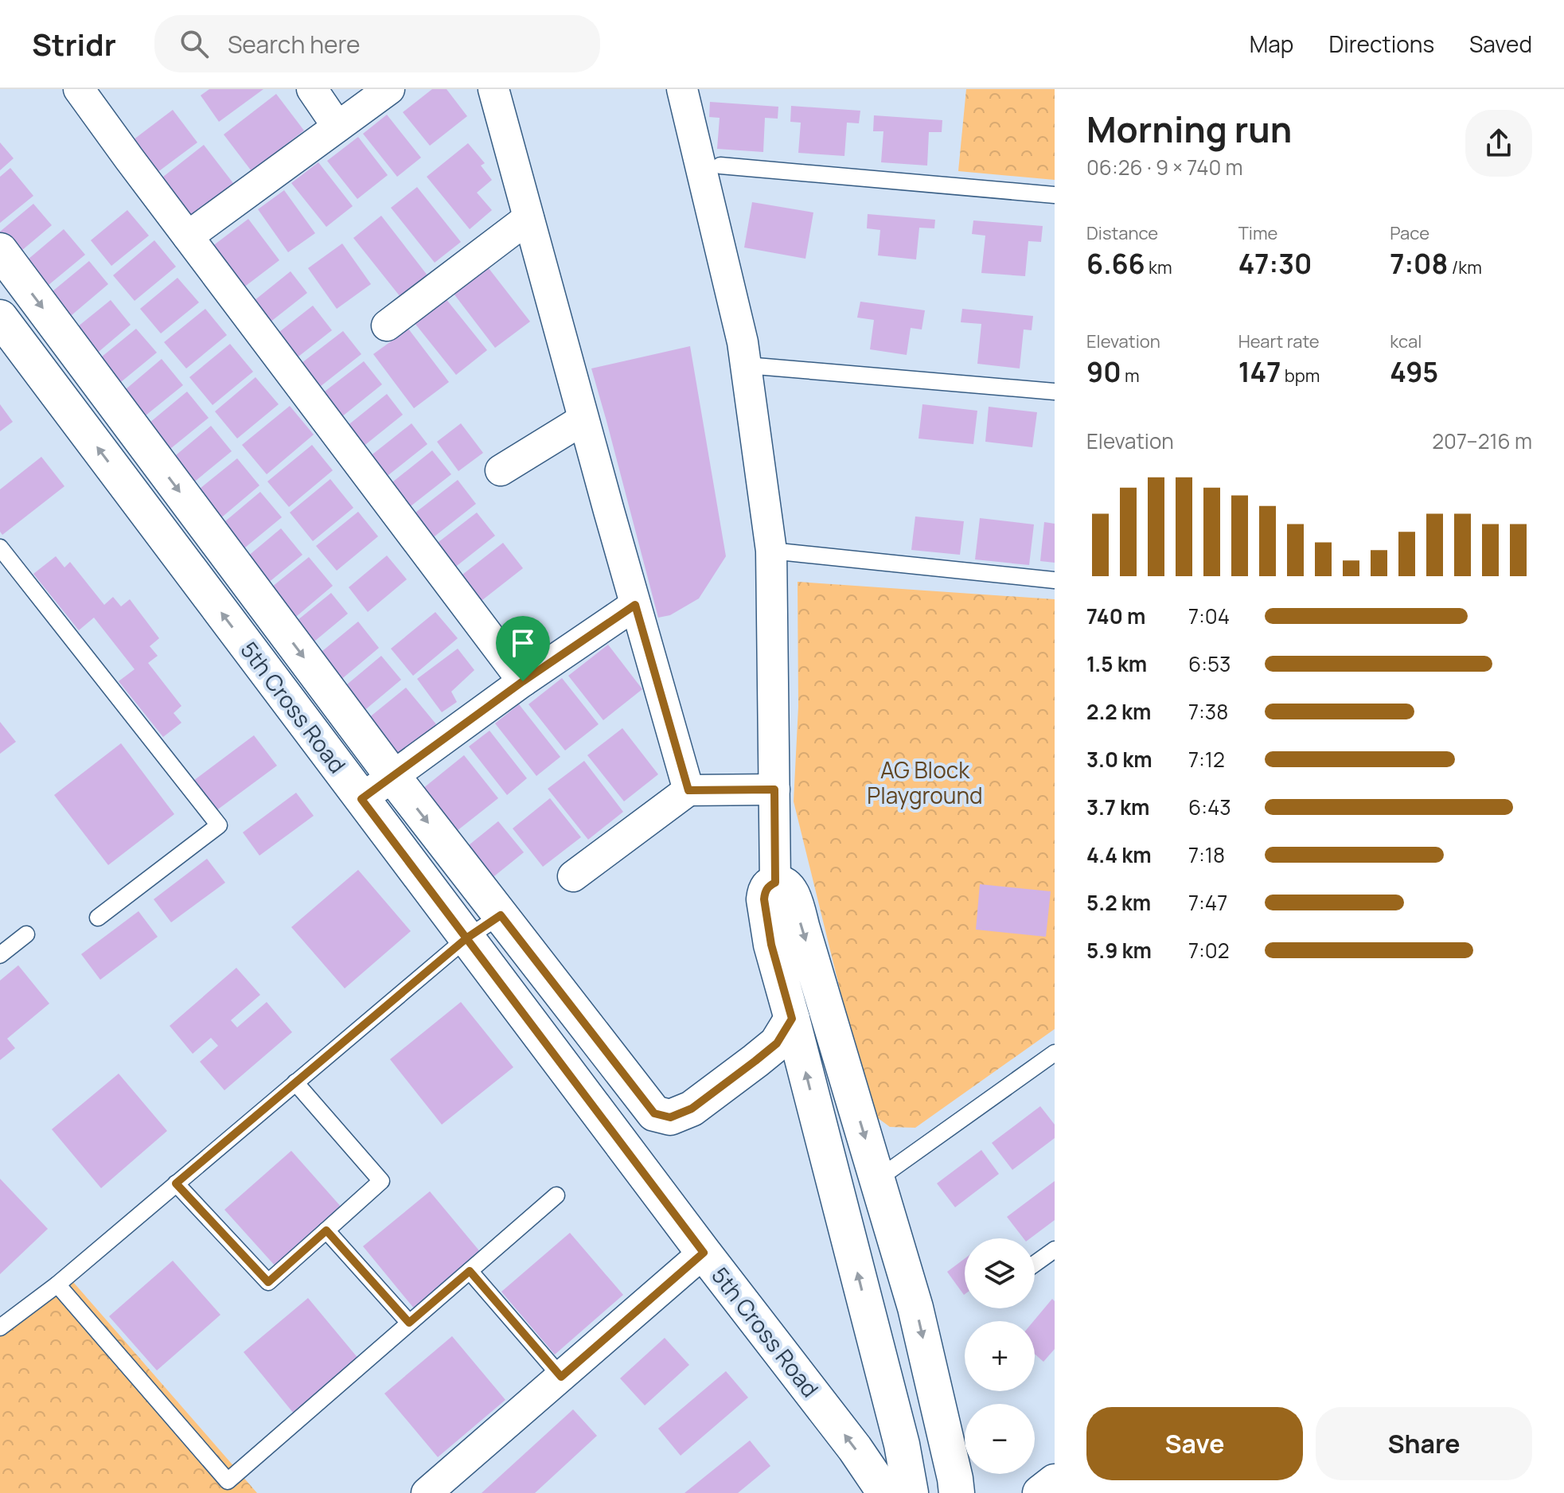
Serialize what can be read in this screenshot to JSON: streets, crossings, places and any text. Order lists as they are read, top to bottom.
{
  "streets": {
    "street": ["5th Cross Road"]
  },
  "parks": ["AG Block Playground"],
  "page": {
    "header": "Stridr",
    "search": "Search here",
    "nav": ["Map", "Directions", "Saved"],
    "heading": ["Morning run", "06:26 · 9 × 740 m"],
    "stats": [
      ["Distance", "6.66 km"],
      ["Time", "47:30"],
      ["Pace", "7:08 /km"],
      ["Elevation", "90 m"],
      ["Heart rate", "147 bpm"],
      ["kcal", "495"]
    ],
    "chart": ["Elevation", "207–216 m"],
    "list": [
      {
        "name": "740 m",
        "note": "7:04"
      },
      {
        "name": "1.5 km",
        "note": "6:53"
      },
      {
        "name": "2.2 km",
        "note": "7:38"
      },
      {
        "name": "3.0 km",
        "note": "7:12"
      },
      {
        "name": "3.7 km",
        "note": "6:43"
      },
      {
        "name": "4.4 km",
        "note": "7:18"
      },
      {
        "name": "5.2 km",
        "note": "7:47"
      },
      {
        "name": "5.9 km",
        "note": "7:02"
      }
    ],
    "map_buttons": ["+", "−"],
    "buttons": ["Save", "Share"]
  }
}
